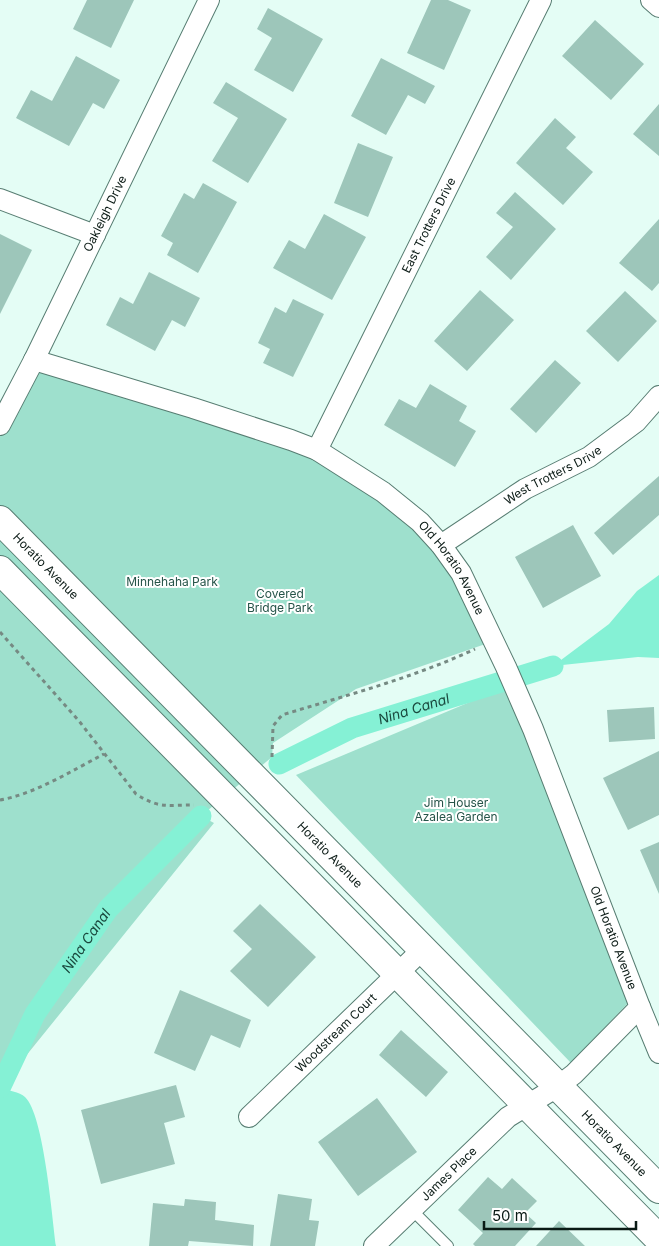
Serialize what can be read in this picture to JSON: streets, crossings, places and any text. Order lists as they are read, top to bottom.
{
  "streets": {
    "main road": ["Horatio Avenue"],
    "street": [
      "Oakleigh Drive",
      "East Trotters Drive",
      "West Trotters Drive",
      "Old Horatio Avenue",
      "Woodstream Court",
      "James Place"
    ]
  },
  "crossings": [
    ["Oakleigh Drive", "Old Horatio Avenue"],
    ["East Trotters Drive", "Old Horatio Avenue"],
    ["West Trotters Drive", "Old Horatio Avenue"],
    ["Horatio Avenue", "Woodstream Court"]
  ],
  "water": ["Nina Canal"],
  "parks": ["Minnehaha Park", "Covered Bridge Park", "Jim Houser Azalea Garden"],
  "scale_bar": "50 m"
}
